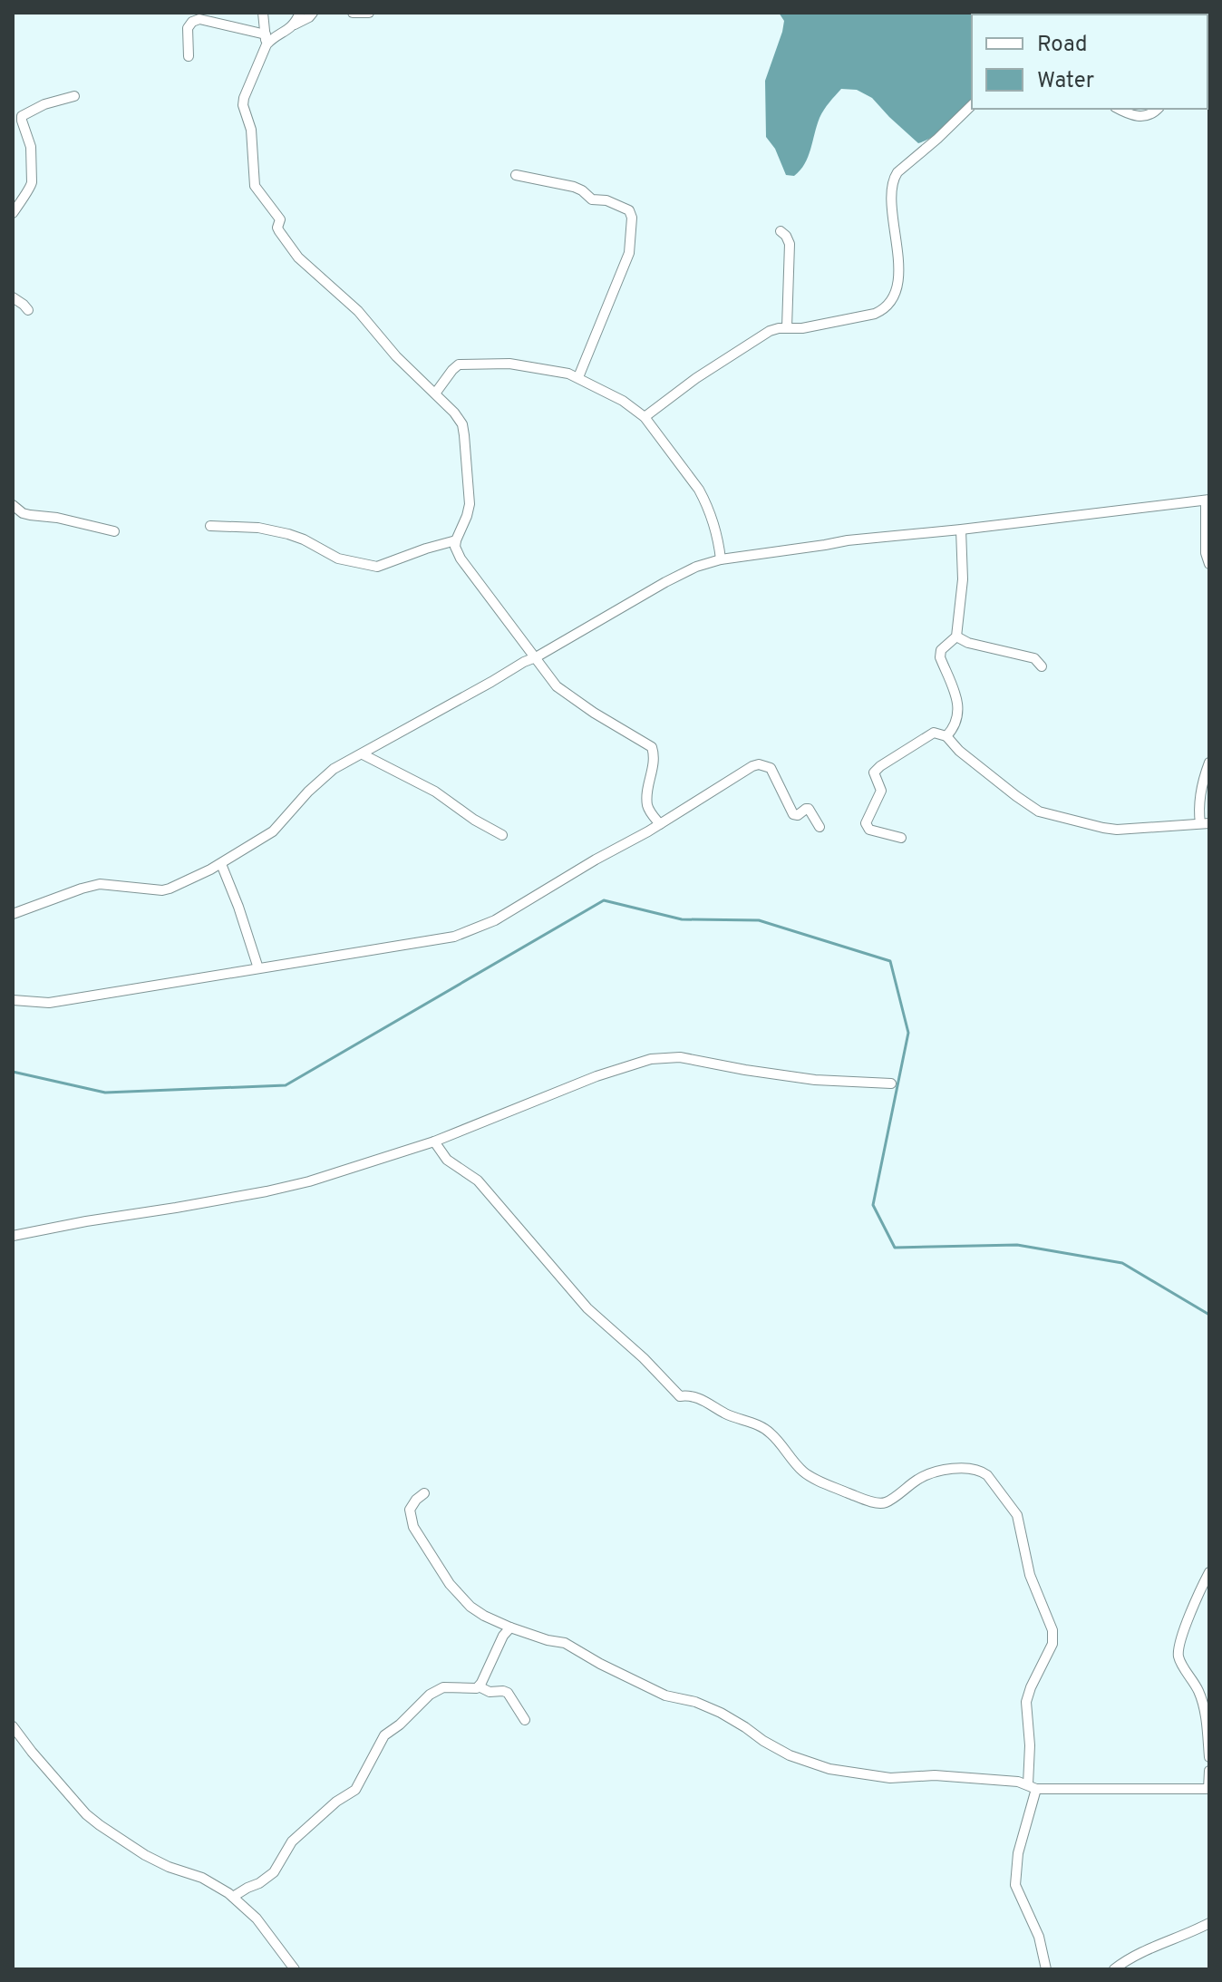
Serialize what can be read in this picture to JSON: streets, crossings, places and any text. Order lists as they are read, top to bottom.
{
  "legend": ["Road", "Water"]
}
